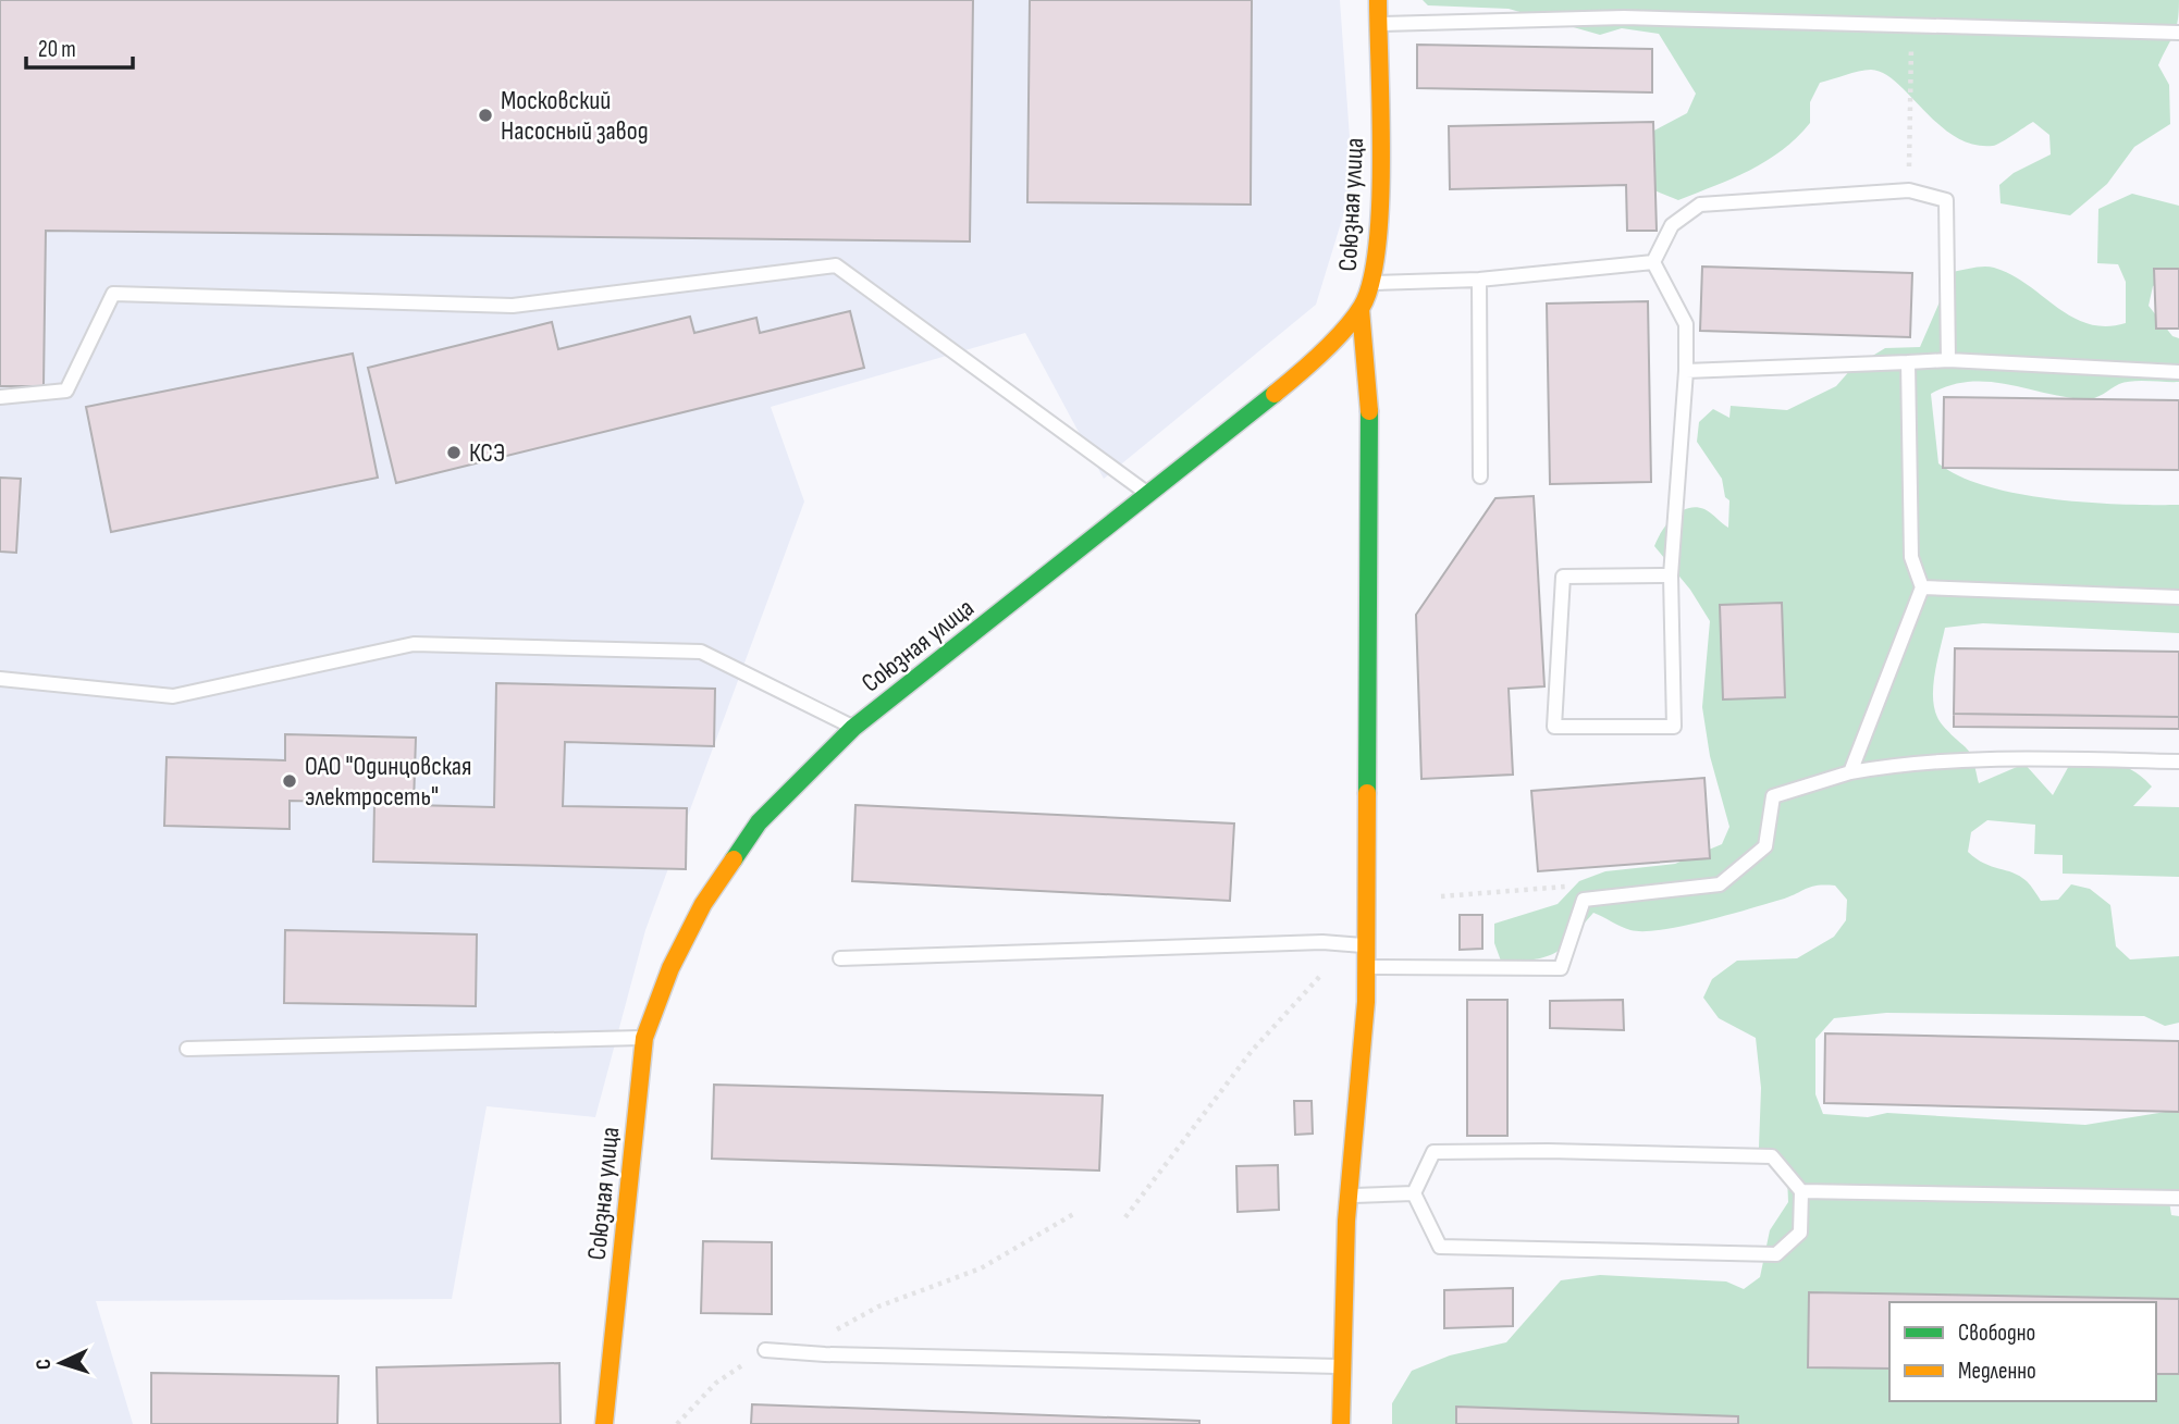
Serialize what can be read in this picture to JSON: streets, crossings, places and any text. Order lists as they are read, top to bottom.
{
  "streets": {
    "street": ["Союзная улица"]
  },
  "places": ["Московский Насосный завод", "КСЭ", "ОАО \"Одинцовская электросеть\""],
  "legend": ["Свободно", "Медленно"],
  "scale_bar": "20 m",
  "north": "left"
}
